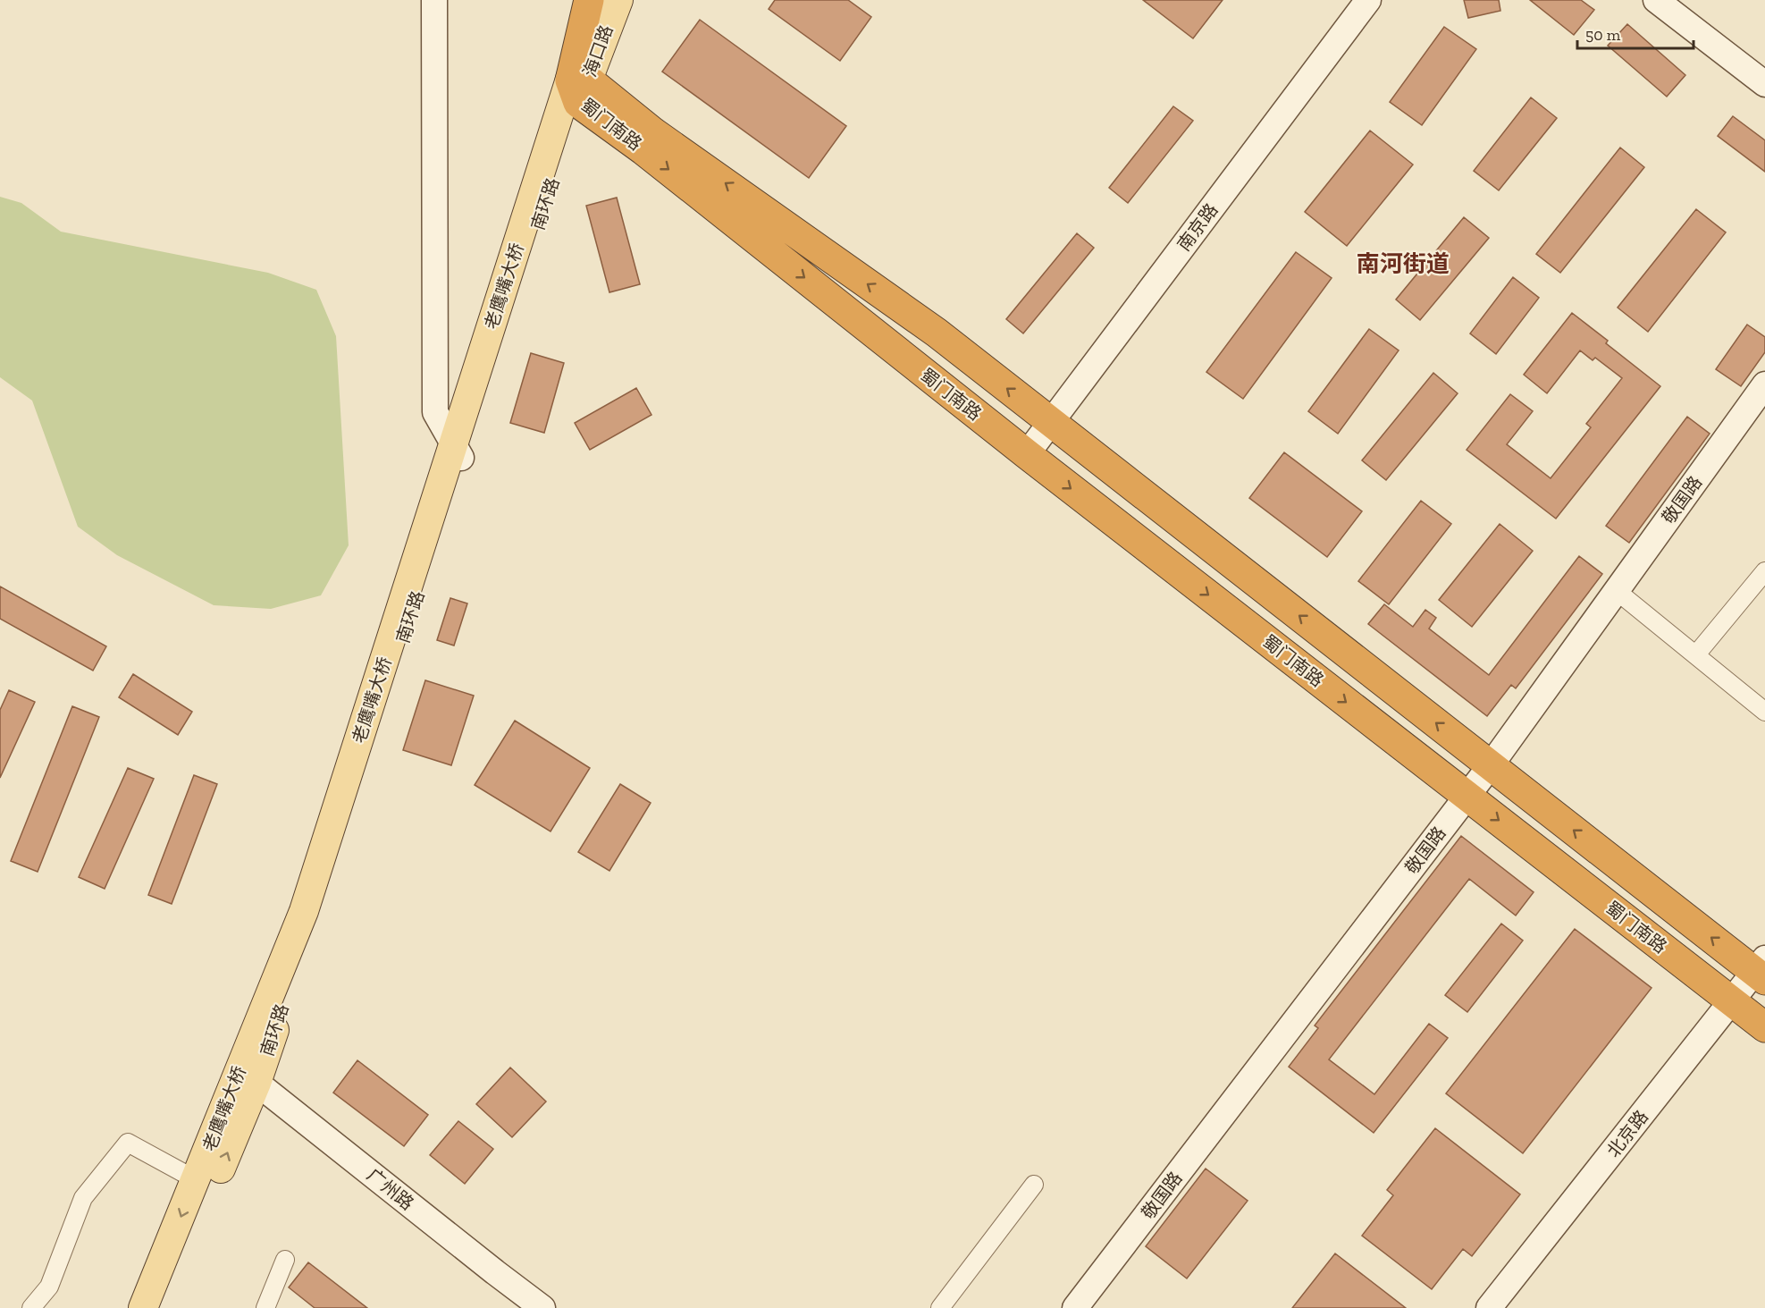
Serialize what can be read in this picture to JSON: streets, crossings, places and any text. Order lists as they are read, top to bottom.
{
  "streets": {
    "highway": ["蜀门南路"],
    "main road": ["海口路", "南环路", "老鹰嘴大桥"],
    "street": [
      "南京路",
      "敬国路",
      "北京路",
      "广州路"
    ]
  },
  "crossings": [
    ["海口路", "蜀门南路"],
    ["海口路", "南环路"],
    ["蜀门南路", "南环路"],
    ["蜀门南路", "南京路"],
    ["蜀门南路", "敬国路"],
    ["蜀门南路", "北京路"],
    ["南环路", "老鹰嘴大桥"],
    ["南环路", "广州路"],
    ["老鹰嘴大桥", "广州路"]
  ],
  "one_way": ["老鹰嘴大桥"],
  "districts": ["南河街道"],
  "scale_bar": "50 m"
}
